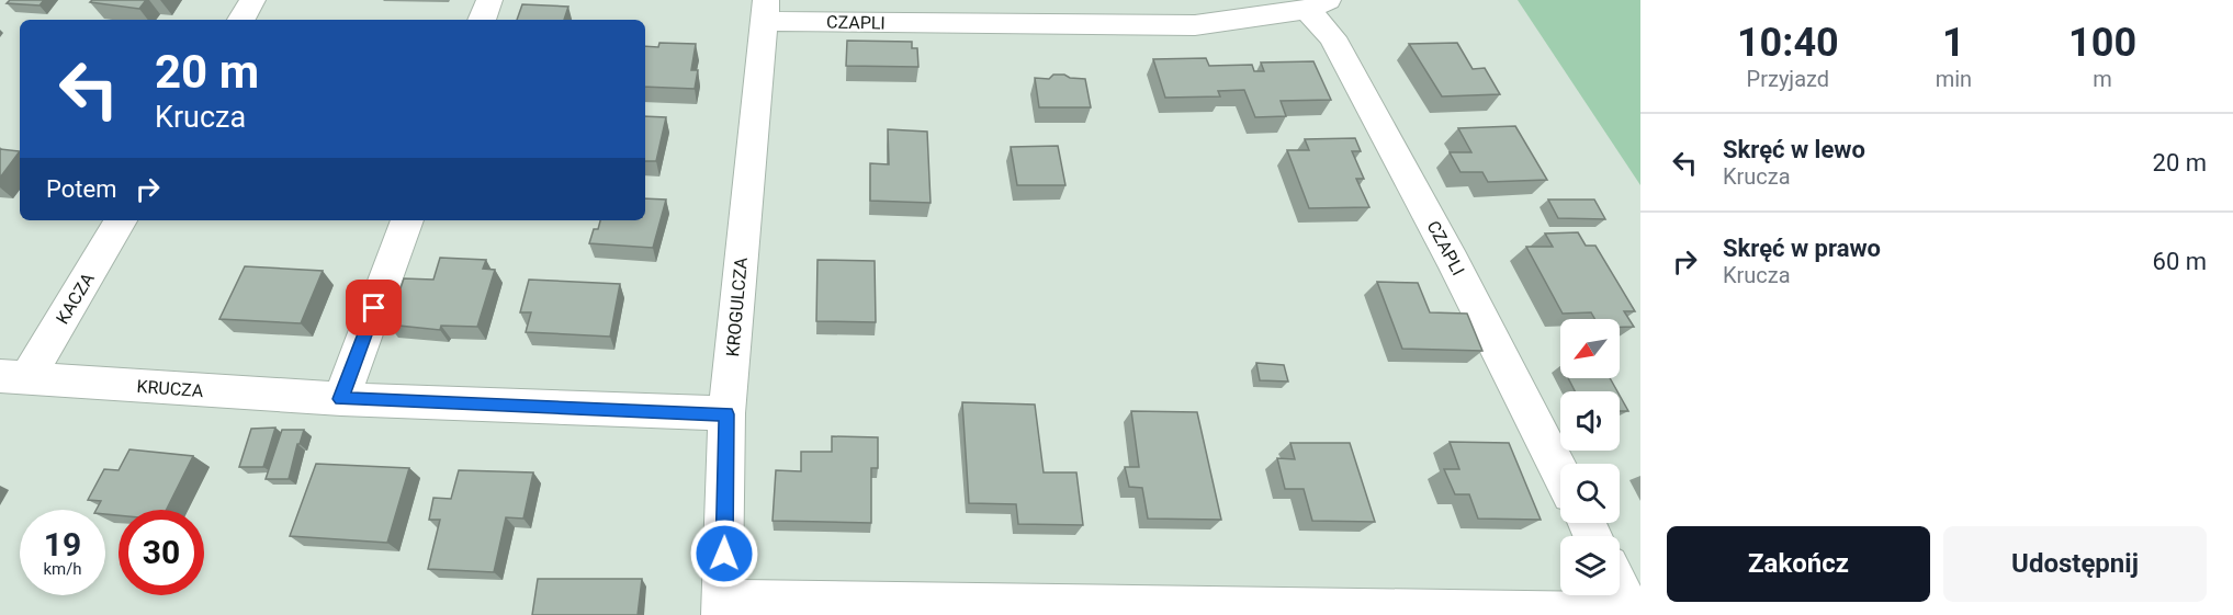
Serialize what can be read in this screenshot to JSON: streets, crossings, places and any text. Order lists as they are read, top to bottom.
{
  "streets": {
    "street": [
      "CZAPLI",
      "KACZA",
      "KROGULCZA",
      "KRUCZA"
    ]
  },
  "crossings": [
    ["CZAPLI", "KROGULCZA"],
    ["KACZA", "KRUCZA"],
    ["KROGULCZA", "KRUCZA"]
  ],
  "north": "bottom left",
  "page": {
    "eta": [
      "10:40",
      "Przyjazd",
      "1",
      "min",
      "100",
      "m"
    ],
    "turn": ["20 m", "Krucza"],
    "list": [
      {
        "name": "Skręć w lewo",
        "note": "Krucza",
        "value": "20 m"
      },
      {
        "name": "Skręć w prawo",
        "note": "Krucza",
        "value": "60 m"
      }
    ],
    "then": "Potem",
    "speed": "19 km/h",
    "limit": "30",
    "buttons": ["Zakończ", "Udostępnij"]
  }
}
